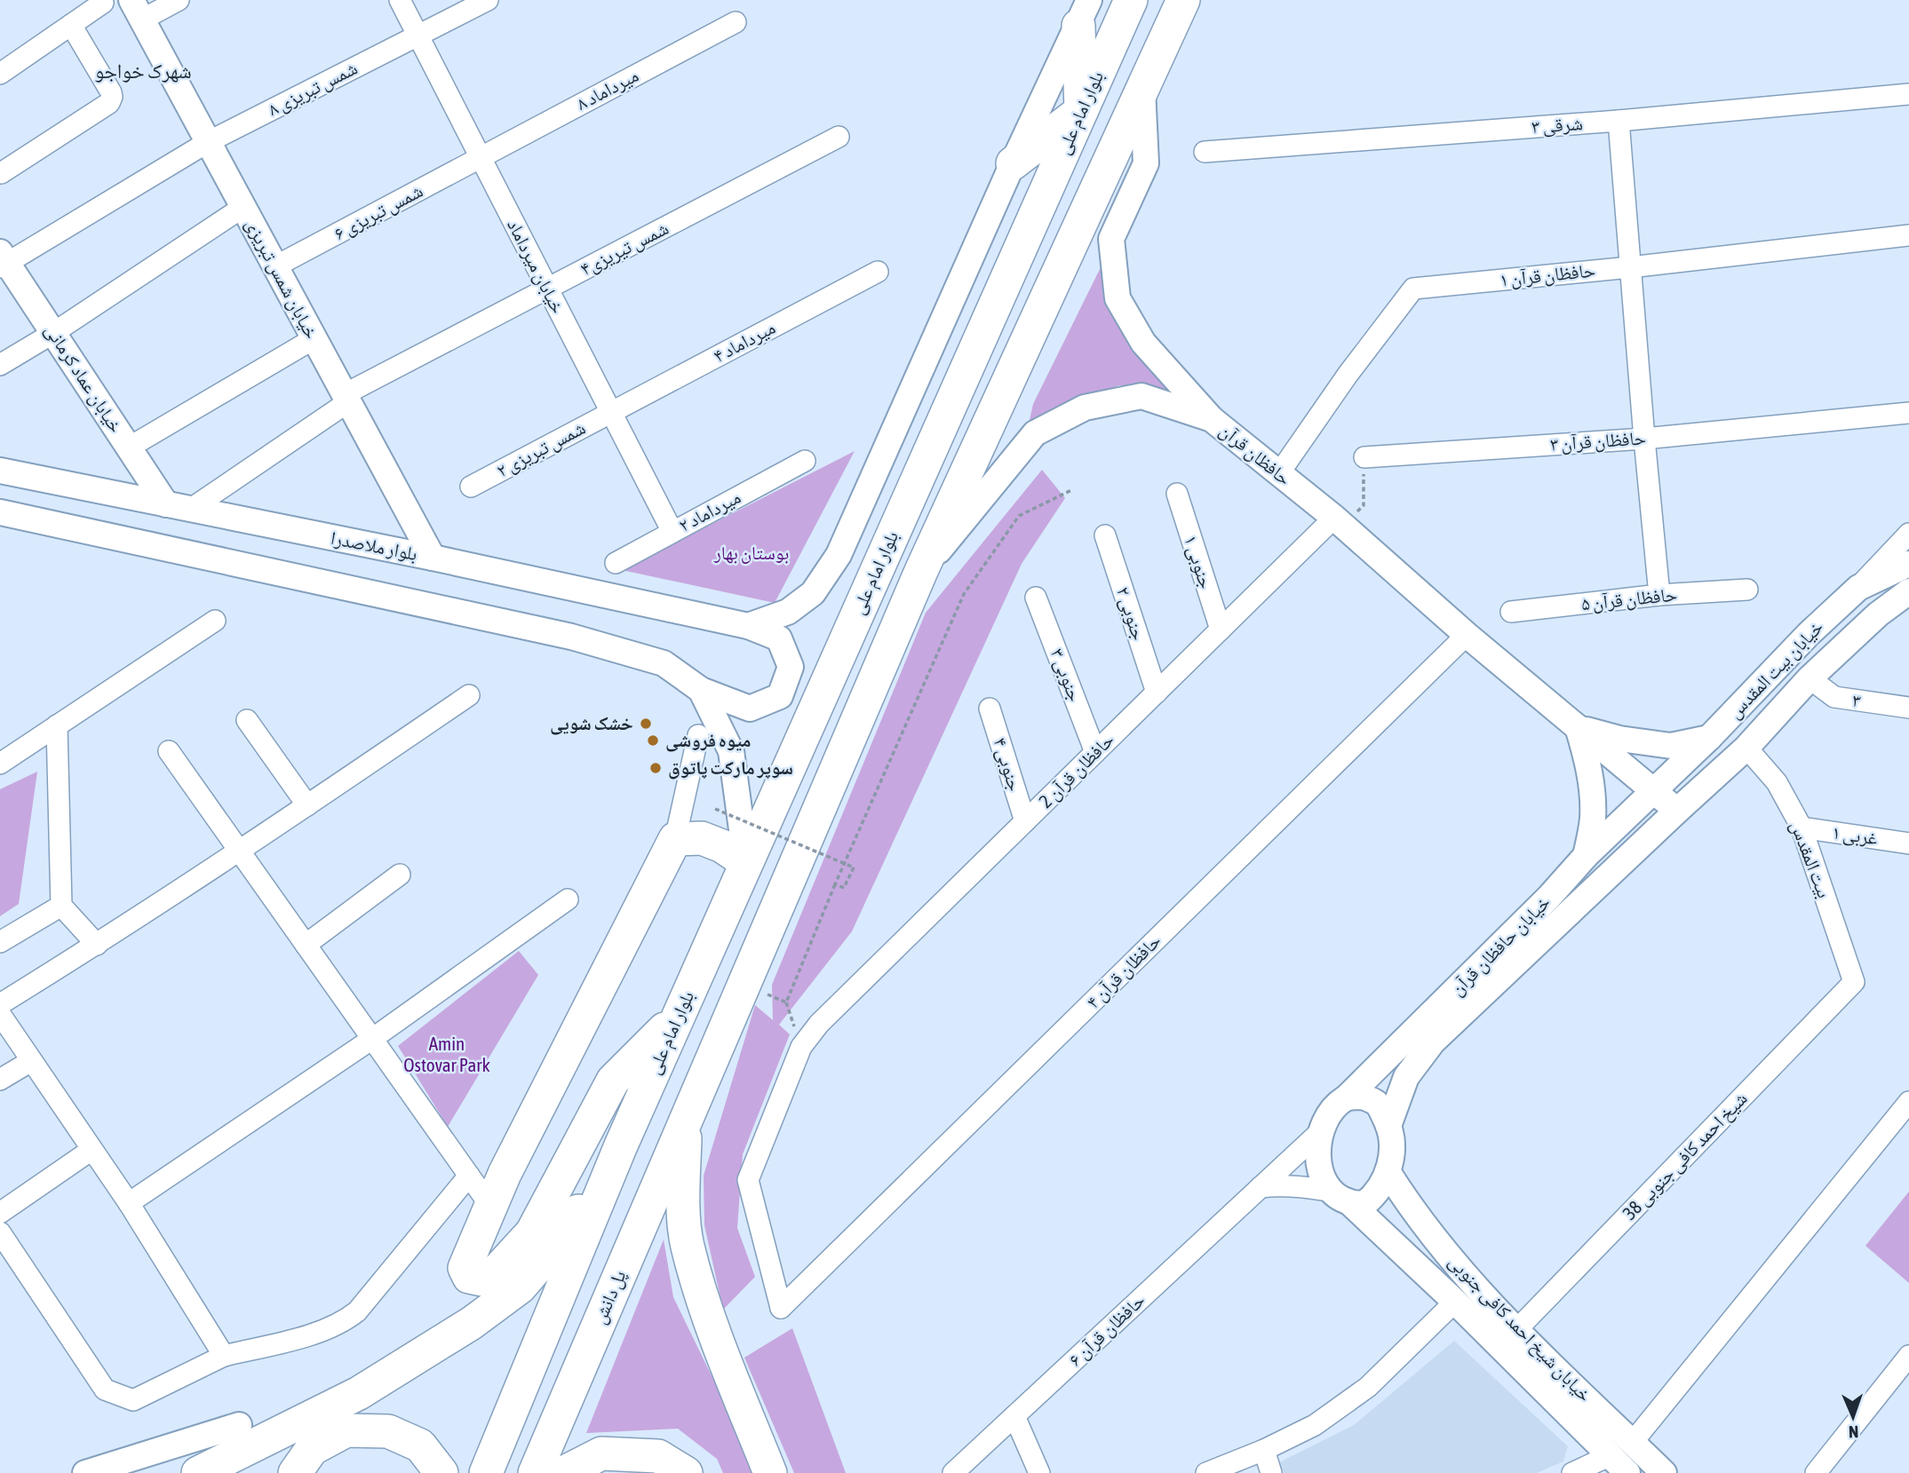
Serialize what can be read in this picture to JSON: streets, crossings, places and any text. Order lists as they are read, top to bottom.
{
  "streets": {
    "highway": ["بلوار امام علی", "پل دانش"],
    "street": [
      "شمس تبریزی ۸",
      "میرداماد ۸",
      "۳ شرقی",
      "شمس تبریزی ۶",
      "شمس تیریزی۴",
      "خیابان میرداماد",
      "حافظان قرآن ۱",
      "خیابان شمس تبریزی",
      "میرداماد ۴",
      "خیابان عماد کرمانی",
      "حافظان قرآن ۳",
      "شمس تبریزی ۲",
      "حافظان قرآن",
      "میرداماد ۲",
      "بلوار ملاصدرا",
      "جنوبی ۱",
      "حافظان قرآن ۵",
      "جنوبی ۲",
      "خیابان بیت المقدس",
      "جنوبی ۳",
      "۳",
      "جنوبی ۴",
      "حافظان قرآن 2",
      "۱ غربی",
      "بیت المقدس",
      "خیابان حافظان قرآن",
      "حافظان قرآن ۴",
      "شیخ احمد کافی جنوبی 38",
      "خیابان شیخ احمد کافی جنوبی",
      "حافظان قرآن ۶"
    ]
  },
  "crossings": [
    ["شمس تبریزی ۸", "خیابان میرداماد"],
    ["شمس تبریزی ۸", "خیابان شمس تبریزی"],
    ["شمس تبریزی ۸", "خیابان عماد کرمانی"],
    ["میرداماد ۸", "شمس تبریزی ۶"],
    ["میرداماد ۸", "خیابان میرداماد"],
    ["شمس تبریزی ۶", "خیابان میرداماد"],
    ["شمس تبریزی ۶", "خیابان شمس تبریزی"],
    ["شمس تیریزی۴", "خیابان میرداماد"],
    ["شمس تیریزی۴", "خیابان شمس تبریزی"],
    ["شمس تیریزی۴", "بلوار ملاصدرا"],
    ["خیابان میرداماد", "میرداماد ۴"],
    ["خیابان میرداماد", "شمس تبریزی ۲"],
    ["خیابان میرداماد", "میرداماد ۲"],
    ["حافظان قرآن ۱", "حافظان قرآن"],
    ["خیابان شمس تبریزی", "بلوار ملاصدرا"],
    ["میرداماد ۴", "شمس تبریزی ۲"],
    ["خیابان عماد کرمانی", "بلوار ملاصدرا"],
    ["حافظان قرآن", "خیابان بیت المقدس"],
    ["حافظان قرآن", "حافظان قرآن 2"],
    ["حافظان قرآن", "خیابان حافظان قرآن"],
    ["حافظان قرآن", "حافظان قرآن ۴"],
    ["جنوبی ۱", "حافظان قرآن 2"],
    ["جنوبی ۲", "حافظان قرآن 2"],
    ["خیابان بیت المقدس", "۳"],
    ["خیابان بیت المقدس", "بیت المقدس"],
    ["خیابان بیت المقدس", "خیابان حافظان قرآن"],
    ["جنوبی ۳", "حافظان قرآن 2"],
    ["جنوبی ۴", "حافظان قرآن 2"],
    ["حافظان قرآن 2", "حافظان قرآن ۴"],
    ["۱ غربی", "بیت المقدس"],
    ["بیت المقدس", "شیخ احمد کافی جنوبی 38"],
    ["خیابان حافظان قرآن", "خیابان شیخ احمد کافی جنوبی"],
    ["خیابان حافظان قرآن", "حافظان قرآن ۶"],
    ["شیخ احمد کافی جنوبی 38", "خیابان شیخ احمد کافی جنوبی"],
    ["خیابان شیخ احمد کافی جنوبی", "حافظان قرآن ۶"]
  ],
  "districts": ["شهرک خواجو"],
  "parks": ["بوستان بهار", "Amin Ostovar Park"],
  "places": ["خشک شویی", "میوه فروشی", "سوپر مارکت پاتوق"],
  "north": "bottom"
}
